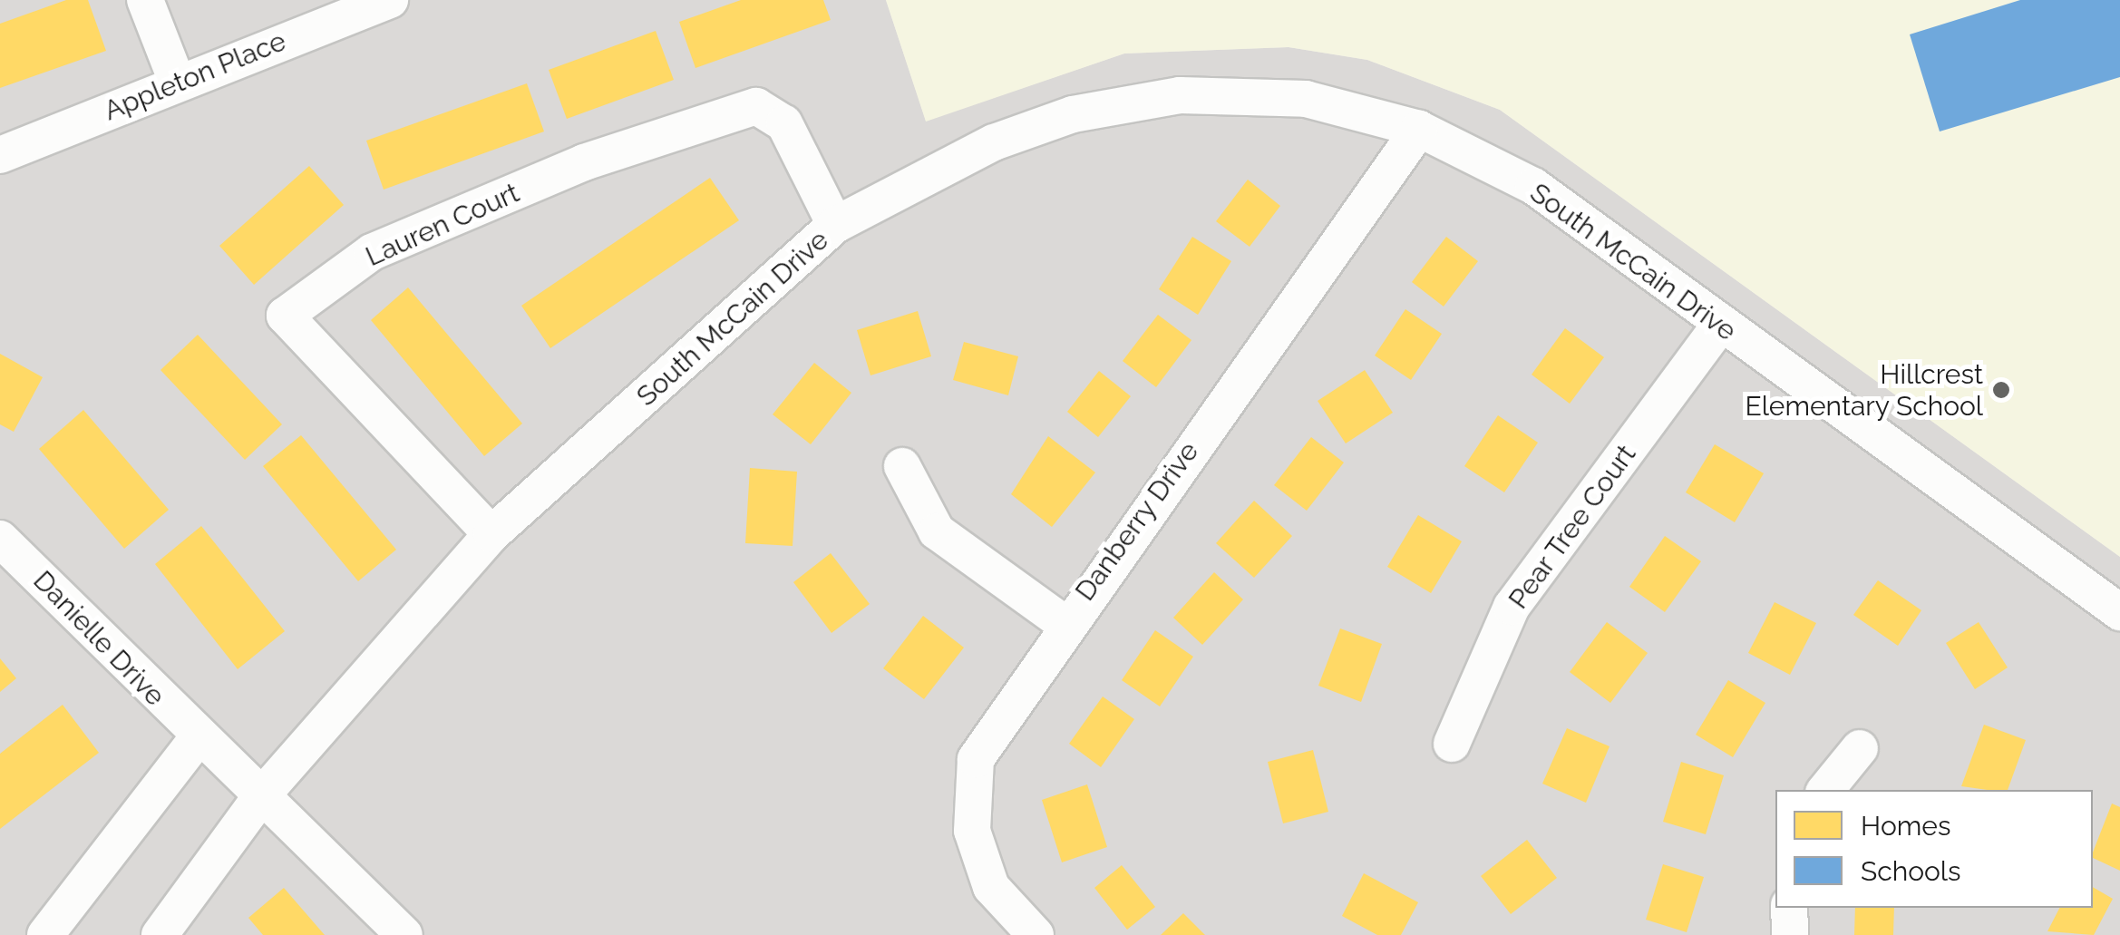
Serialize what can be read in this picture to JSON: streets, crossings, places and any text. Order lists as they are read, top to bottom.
{
  "streets": {
    "street": [
      "Appleton Place",
      "Lauren Court",
      "South McCain Drive",
      "Danberry Drive",
      "Pear Tree Court",
      "Danielle Drive"
    ]
  },
  "crossings": [
    ["Lauren Court", "South McCain Drive"],
    ["South McCain Drive", "Danberry Drive"],
    ["South McCain Drive", "Pear Tree Court"],
    ["South McCain Drive", "Danielle Drive"]
  ],
  "places": ["Hillcrest Elementary School"],
  "legend": ["Homes", "Schools"]
}
